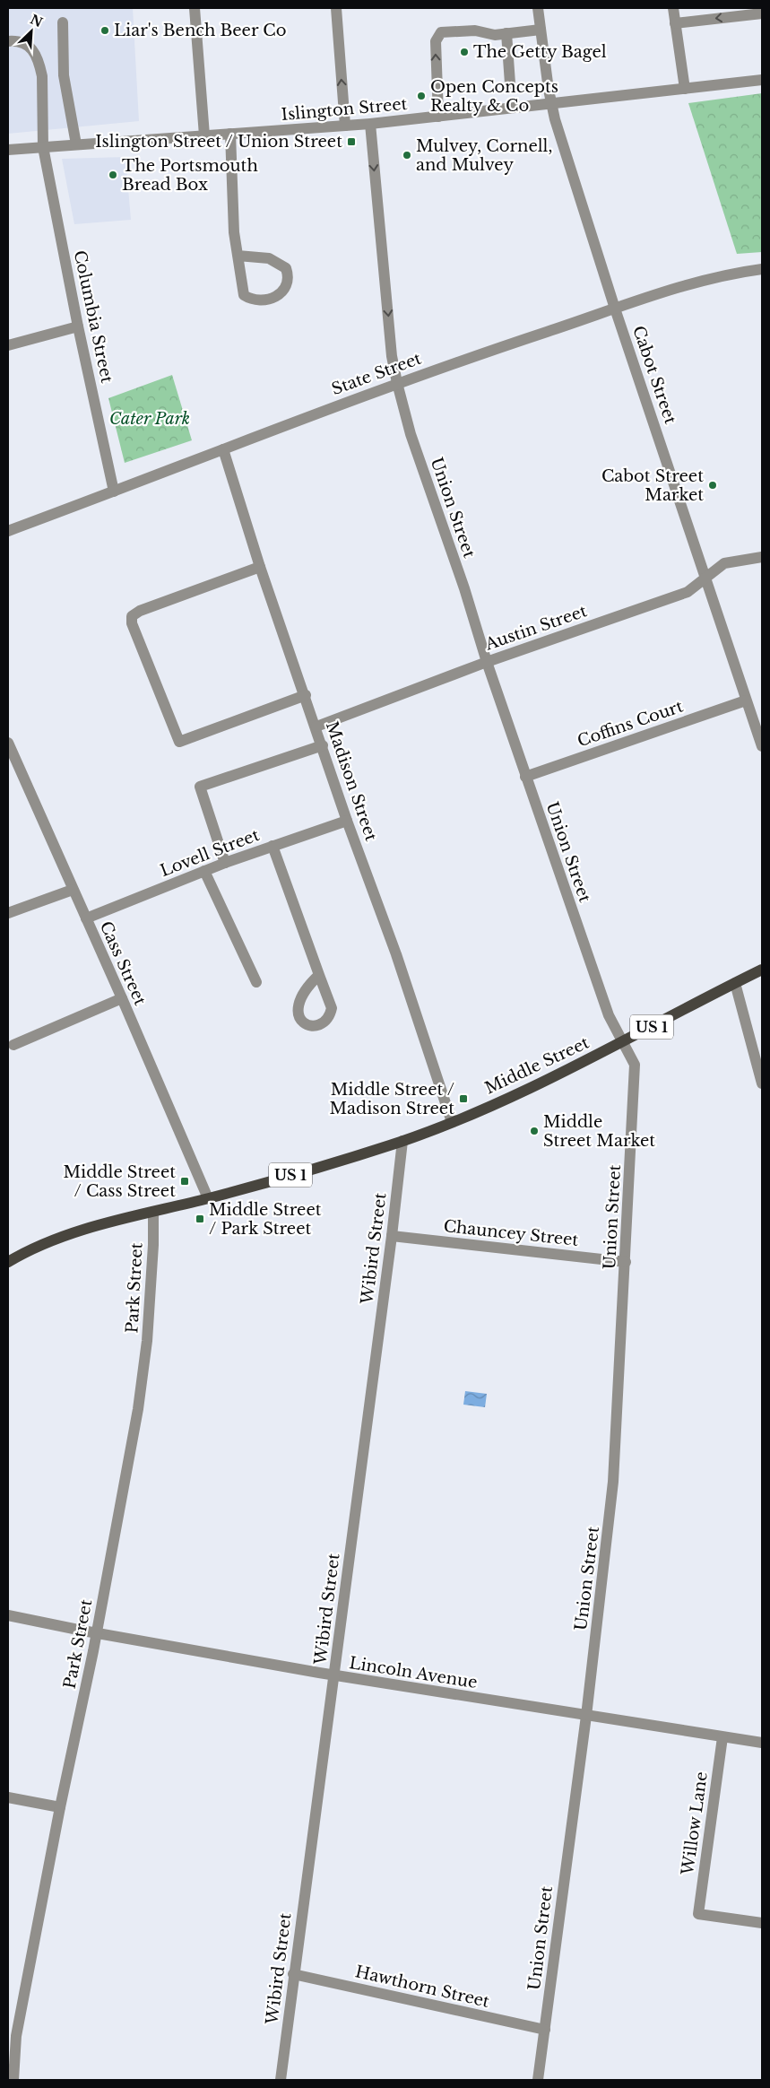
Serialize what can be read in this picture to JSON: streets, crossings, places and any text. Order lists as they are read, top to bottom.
{
  "streets": {
    "main road": ["US 1", "Middle Street"],
    "street": [
      "Islington Street",
      "Columbia Street",
      "State Street",
      "Cabot Street",
      "Union Street",
      "Austin Street",
      "Coffins Court",
      "Madison Street",
      "Lovell Street",
      "Cass Street",
      "Chauncey Street",
      "Wibird Street",
      "Park Street",
      "Lincoln Avenue",
      "Willow Lane",
      "Hawthorn Street"
    ]
  },
  "crossings": [
    ["Islington Street", "Columbia Street"],
    ["Islington Street", "Cabot Street"],
    ["Islington Street", "Union Street"],
    ["Columbia Street", "State Street"],
    ["State Street", "Cabot Street"],
    ["State Street", "Union Street"],
    ["State Street", "Madison Street"],
    ["Cabot Street", "Austin Street"],
    ["Cabot Street", "Coffins Court"],
    ["Union Street", "Austin Street"],
    ["Union Street", "Coffins Court"],
    ["Union Street", "Middle Street"],
    ["Union Street", "Chauncey Street"],
    ["Union Street", "Lincoln Avenue"],
    ["Union Street", "Hawthorn Street"],
    ["Austin Street", "Madison Street"],
    ["Madison Street", "Lovell Street"],
    ["Madison Street", "Middle Street"],
    ["Lovell Street", "Cass Street"],
    ["Cass Street", "Middle Street"],
    ["Middle Street", "Wibird Street"],
    ["Middle Street", "Park Street"],
    ["Chauncey Street", "Wibird Street"],
    ["Wibird Street", "Lincoln Avenue"],
    ["Wibird Street", "Hawthorn Street"],
    ["Park Street", "Lincoln Avenue"],
    ["Lincoln Avenue", "Willow Lane"]
  ],
  "parks": ["Cater Park"],
  "places": {
    "other": [
      "Liar's Bench Beer Co",
      "The Getty Bagel",
      "Open Concepts Realty & Co",
      "Mulvey, Cornell, and Mulvey",
      "The Portsmouth Bread Box",
      "Cabot Street Market",
      "Middle Street Market"
    ],
    "transit": [
      "Islington Street / Union Street",
      "Middle Street / Madison Street",
      "Middle Street / Cass Street",
      "Middle Street / Park Street"
    ]
  },
  "north": "top right"
}
